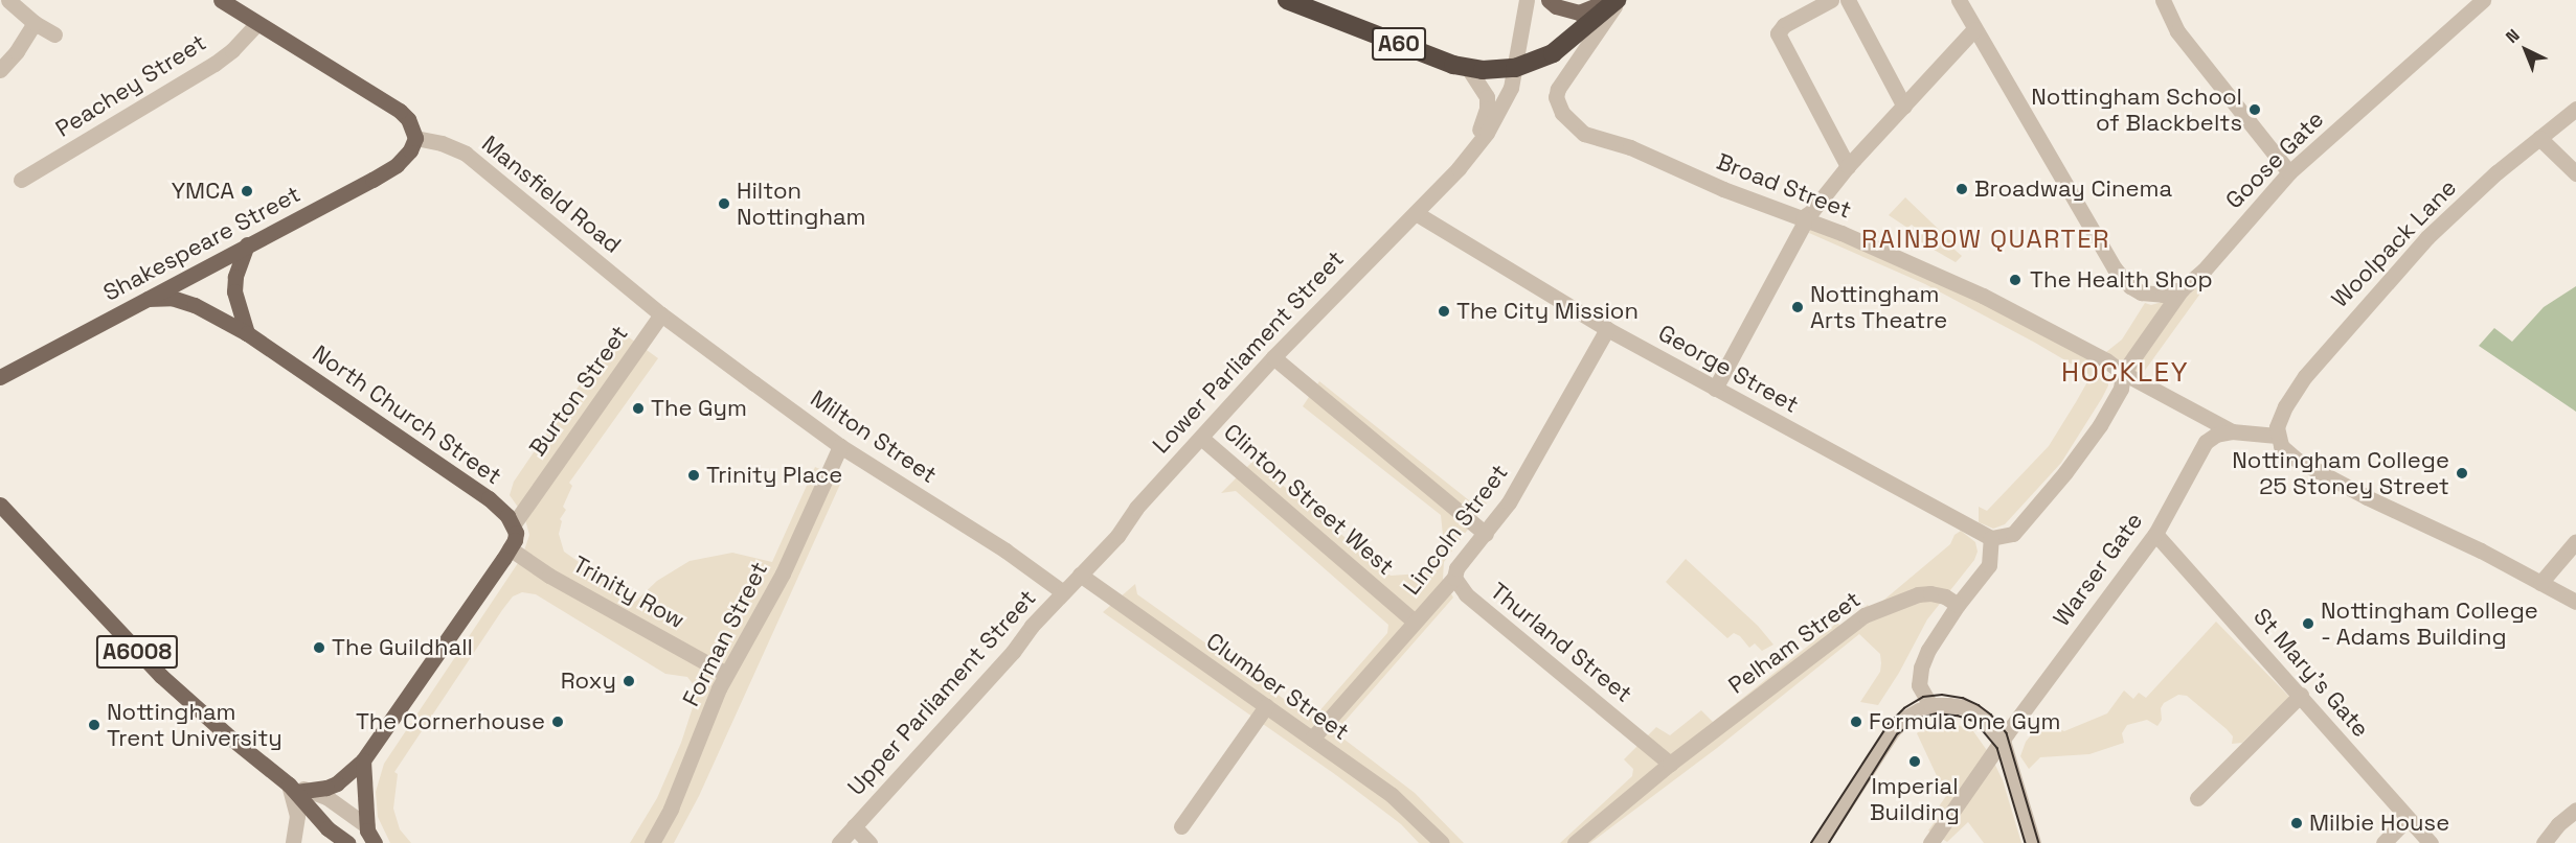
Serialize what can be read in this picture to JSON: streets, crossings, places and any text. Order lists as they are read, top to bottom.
{
  "streets": {
    "highway": ["A60"],
    "main road": ["Shakespeare Street", "North Church Street", "A6008"],
    "street": [
      "Peachey Street",
      "Goose Gate",
      "Broad Street",
      "Mansfield Road",
      "Woolpack Lane",
      "Lower Parliament Street",
      "George Street",
      "Burton Street",
      "Milton Street",
      "Clinton Street West",
      "Lincoln Street",
      "Warser Gate",
      "Trinity Row",
      "Forman Street",
      "Thurland Street",
      "Pelham Street",
      "St Mary's Gate",
      "Clumber Street",
      "Upper Parliament Street"
    ]
  },
  "crossings": [
    ["A60", "Broad Street"],
    ["A60", "Lower Parliament Street"],
    ["Goose Gate", "Broad Street"],
    ["Goose Gate", "George Street"],
    ["Broad Street", "Warser Gate"],
    ["Mansfield Road", "Shakespeare Street"],
    ["Mansfield Road", "Burton Street"],
    ["Mansfield Road", "Milton Street"],
    ["Shakespeare Street", "North Church Street"],
    ["Lower Parliament Street", "George Street"],
    ["Lower Parliament Street", "Clinton Street West"],
    ["Lower Parliament Street", "Clumber Street"],
    ["Lower Parliament Street", "Upper Parliament Street"],
    ["George Street", "Lincoln Street"],
    ["Burton Street", "North Church Street"],
    ["Burton Street", "Milton Street"],
    ["Milton Street", "Forman Street"],
    ["Milton Street", "Upper Parliament Street"],
    ["Clinton Street West", "Lincoln Street"],
    ["Lincoln Street", "Thurland Street"],
    ["Lincoln Street", "Clumber Street"],
    ["Warser Gate", "St Mary's Gate"],
    ["Trinity Row", "Forman Street"],
    ["Thurland Street", "Pelham Street"],
    ["Clumber Street", "Upper Parliament Street"]
  ],
  "districts": ["RAINBOW QUARTER", "HOCKLEY"],
  "places": [
    "Nottingham School of Blackbelts",
    "Broadway Cinema",
    "YMCA",
    "Hilton Nottingham",
    "The Health Shop",
    "Nottingham Arts Theatre",
    "The City Mission",
    "The Gym",
    "Nottingham College 25 Stoney Street",
    "Trinity Place",
    "Nottingham College - Adams Building",
    "The Guildhall",
    "Roxy",
    "The Cornerhouse",
    "Formula One Gym",
    "Nottingham Trent University",
    "Imperial Building",
    "Milbie House"
  ],
  "north": "top left"
}
